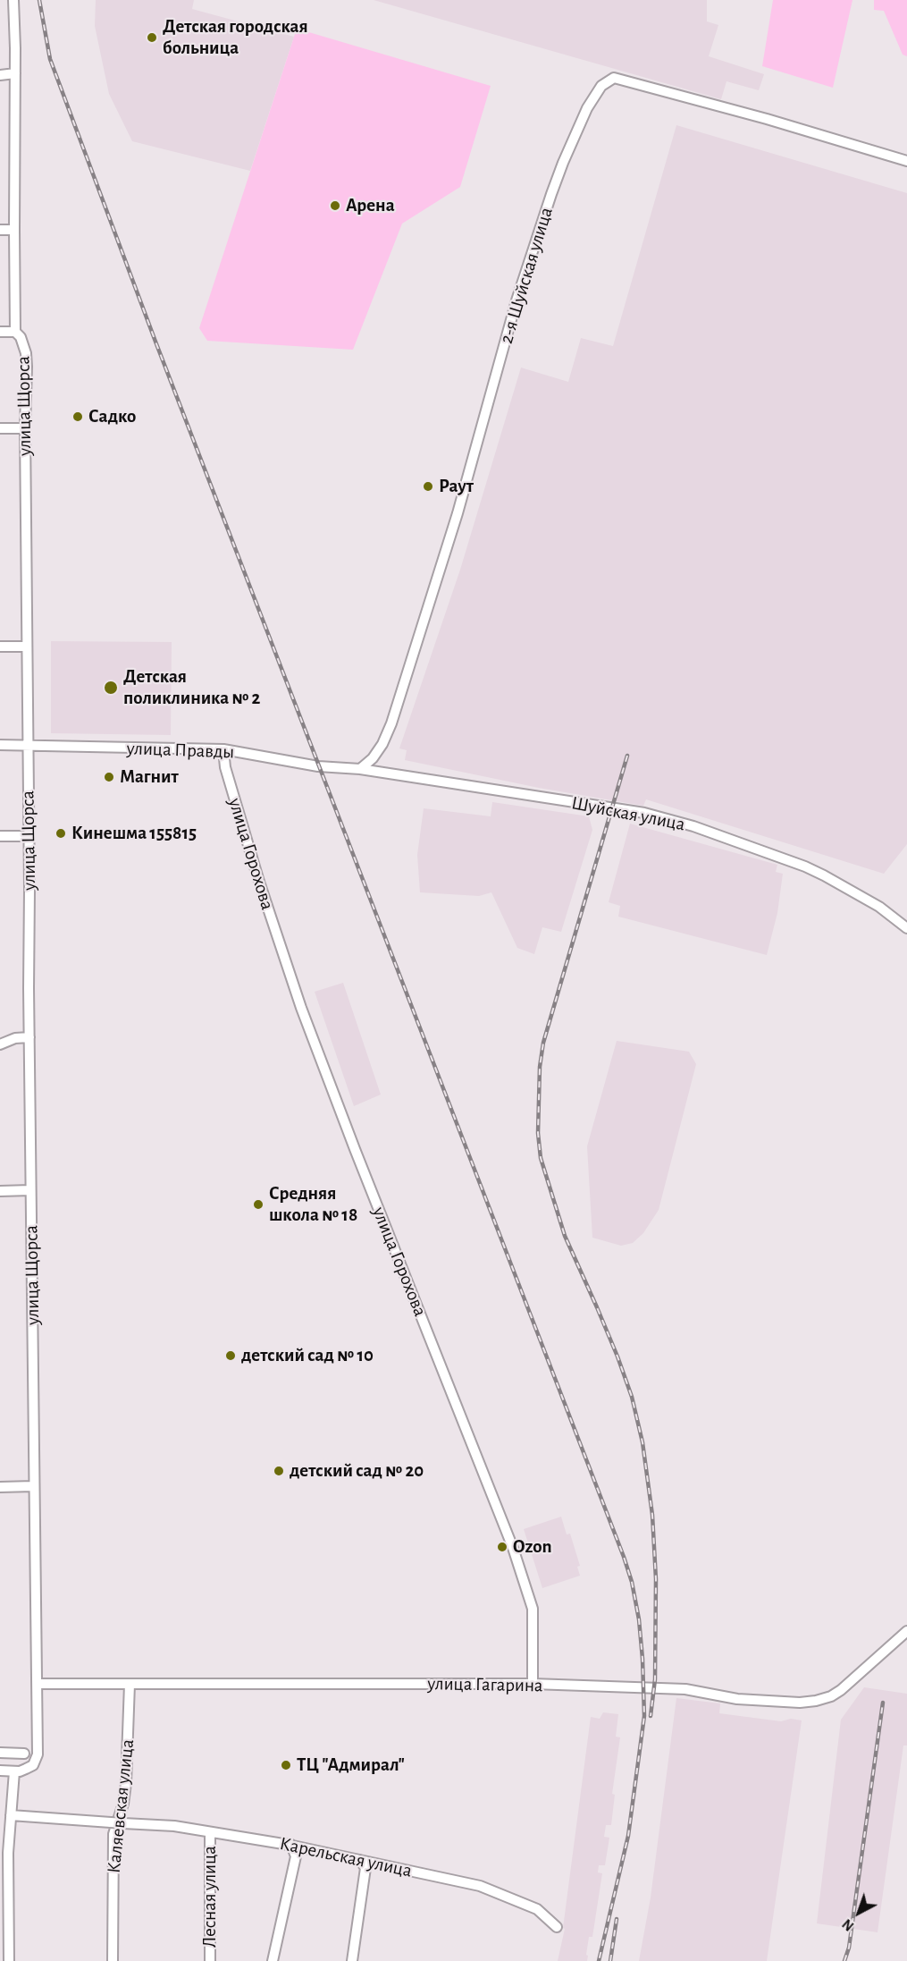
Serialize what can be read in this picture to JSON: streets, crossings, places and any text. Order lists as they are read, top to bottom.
{
  "streets": {
    "street": [
      "2-я Шуйская улица",
      "улица Щорса",
      "улица Правды",
      "Шуйская улица",
      "улица Горохова",
      "улица Гагарина",
      "Каляевская улица",
      "Карельская улица",
      "Лесная улица"
    ]
  },
  "crossings": [
    ["2-я Шуйская улица", "улица Правды"],
    ["2-я Шуйская улица", "Шуйская улица"],
    ["улица Щорса", "улица Правды"],
    ["улица Щорса", "улица Гагарина"],
    ["улица Правды", "Шуйская улица"],
    ["улица Правды", "улица Горохова"],
    ["улица Горохова", "улица Гагарина"],
    ["улица Гагарина", "Каляевская улица"],
    ["Карельская улица", "Лесная улица"]
  ],
  "places": [
    "Детская городская больница",
    "Арена",
    "Садко",
    "Раут",
    "Детская поликлиника № 2",
    "Магнит",
    "Кинешма 155815",
    "Средняя школа № 18",
    "детский сад № 10",
    "детский сад № 20",
    "Ozon",
    "ТЦ \"Адмирал\""
  ],
  "north": "bottom left"
}
